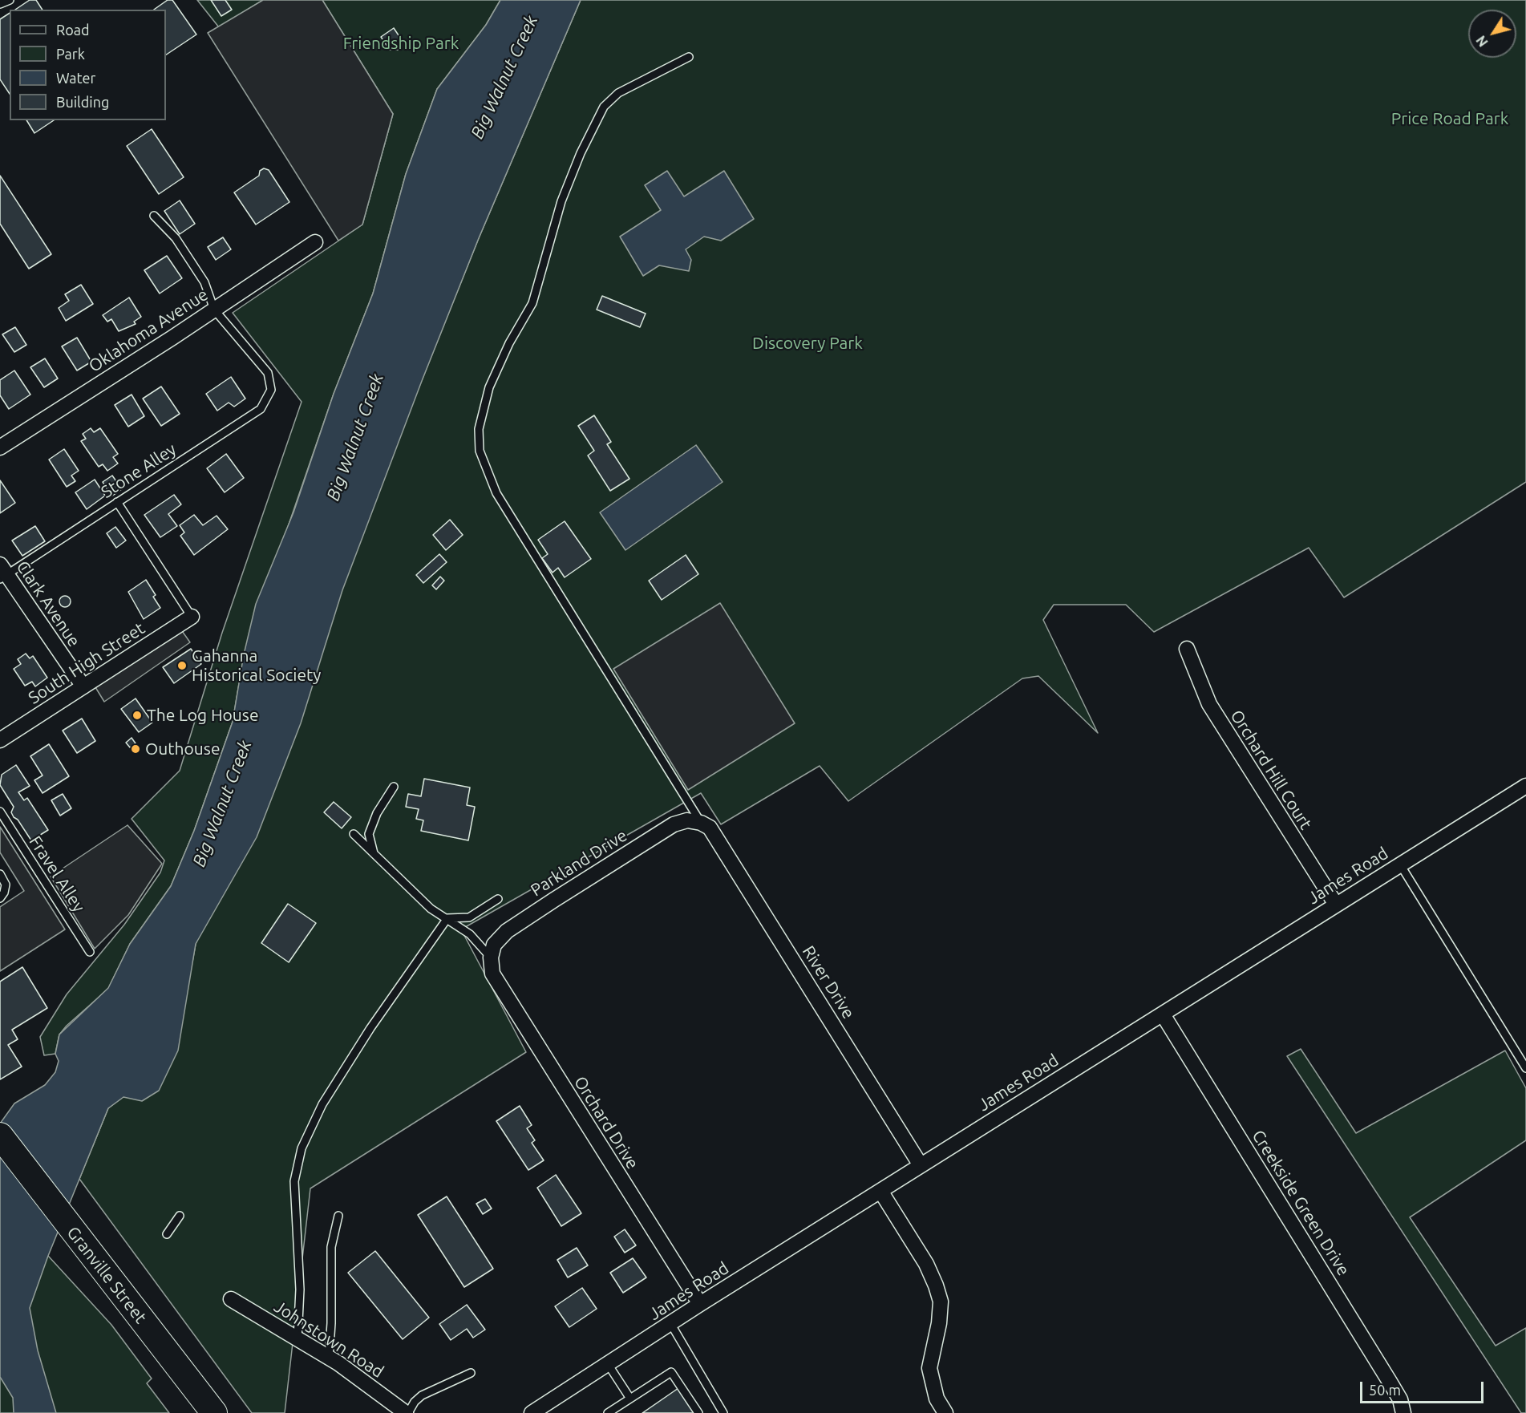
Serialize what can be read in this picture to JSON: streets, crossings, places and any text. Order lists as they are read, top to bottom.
{
  "streets": {
    "highway": ["Granville Street"],
    "street": [
      "Oklahoma Avenue",
      "Clark Avenue",
      "South High Street",
      "Orchard Hill Court",
      "Parkland Drive",
      "James Road",
      "River Drive",
      "Orchard Drive",
      "Creekside Green Drive",
      "Johnstown Road"
    ],
    "lane": ["Stone Alley", "Fravel Alley"]
  },
  "crossings": [
    ["Oklahoma Avenue", "Stone Alley"],
    ["Stone Alley", "Clark Avenue"],
    ["Clark Avenue", "South High Street"],
    ["Orchard Hill Court", "James Road"],
    ["Parkland Drive", "River Drive"],
    ["Parkland Drive", "Orchard Drive"],
    ["James Road", "River Drive"],
    ["James Road", "Orchard Drive"],
    ["James Road", "Creekside Green Drive"]
  ],
  "water": ["Big Walnut Creek"],
  "parks": ["Friendship Park", "Price Road Park", "Discovery Park"],
  "places": ["Gahanna Historical Society", "The Log House", "Outhouse"],
  "legend": [
    "Road",
    "Park",
    "Water",
    "Building"
  ],
  "scale_bar": "50 m",
  "north": "bottom left"
}
